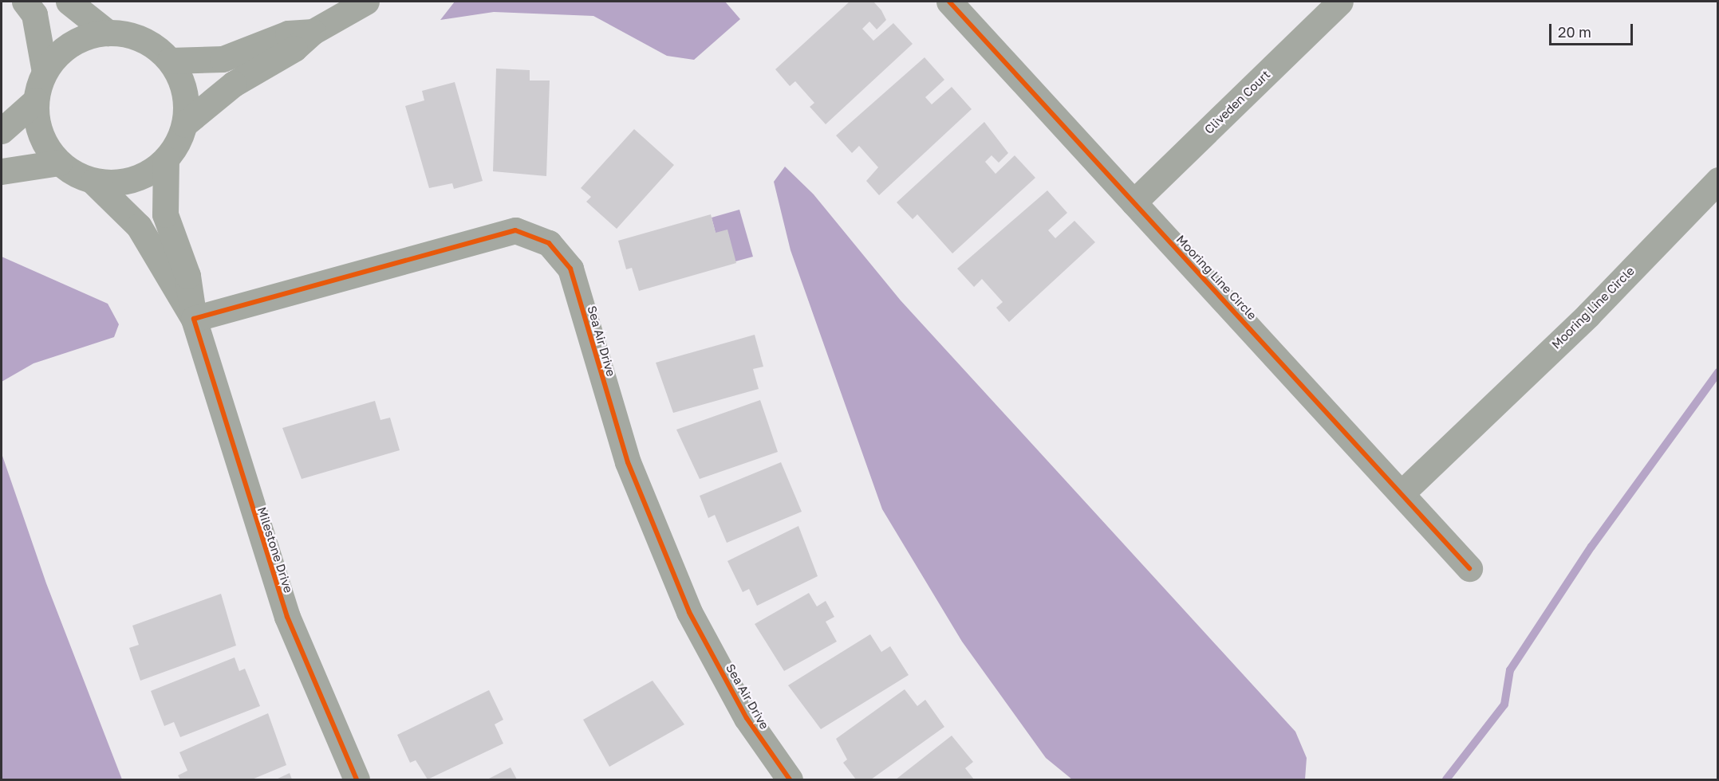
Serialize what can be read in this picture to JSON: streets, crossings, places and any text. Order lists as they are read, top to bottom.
{
  "streets": {
    "street": [
      "Cliveden Court",
      "Mooring Line Circle",
      "Sea Air Drive",
      "Milestone Drive"
    ]
  },
  "crossings": [
    ["Cliveden Court", "Mooring Line Circle"],
    ["Sea Air Drive", "Milestone Drive"]
  ],
  "scale_bar": "20 m"
}
